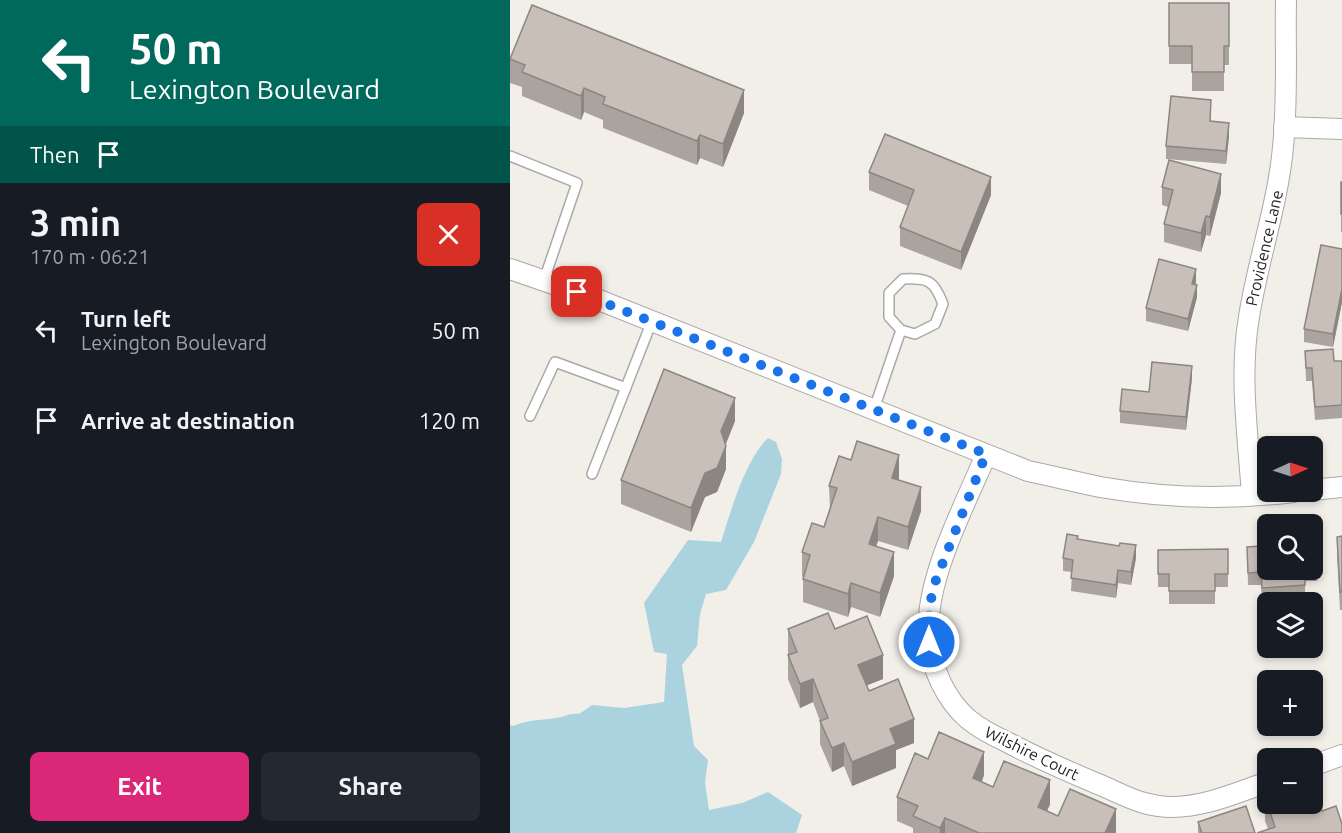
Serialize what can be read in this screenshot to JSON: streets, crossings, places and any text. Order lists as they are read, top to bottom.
{
  "streets": {
    "street": ["Providence Lane", "Wilshire Court"]
  },
  "north": "right",
  "page": {
    "turn": ["50 m", "Lexington Boulevard"],
    "then": "Then",
    "heading": ["3 min", "170 m · 06:21"],
    "list": [
      {
        "name": "Turn left",
        "note": "Lexington Boulevard",
        "value": "50 m"
      },
      {
        "name": "Arrive at destination",
        "value": "120 m"
      }
    ],
    "map_buttons": ["+", "−"],
    "buttons": ["Exit", "Share"]
  }
}
